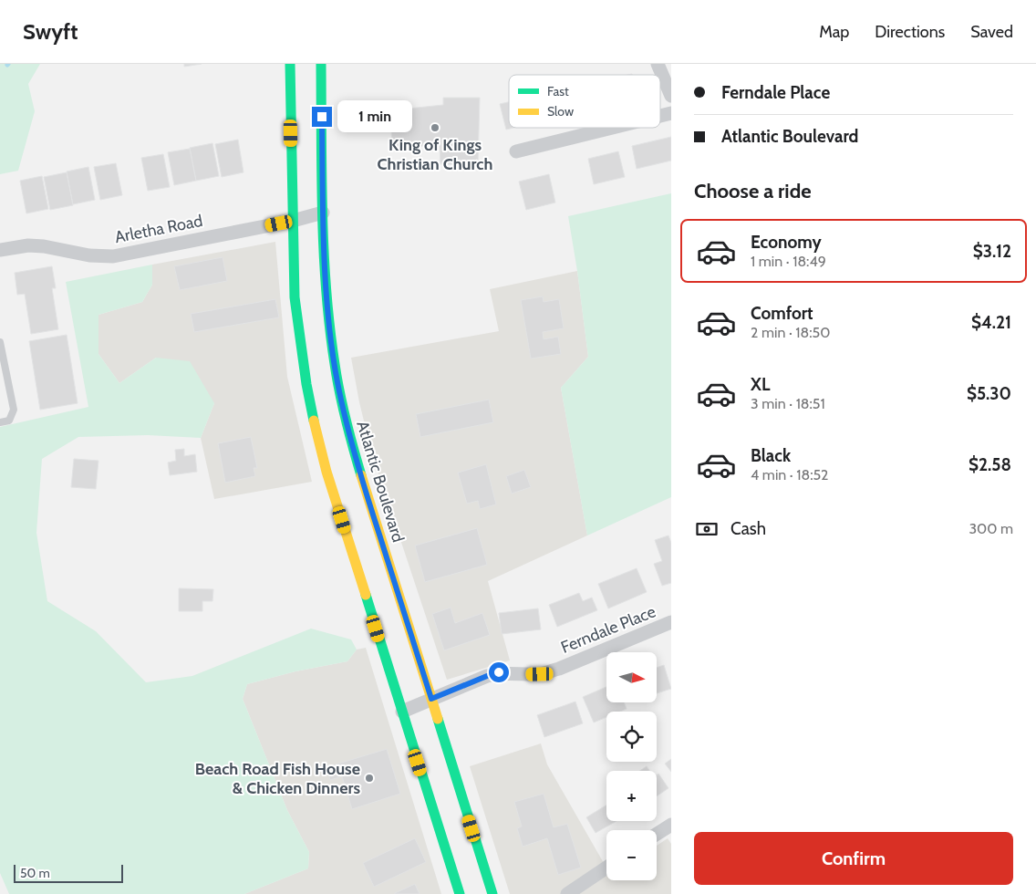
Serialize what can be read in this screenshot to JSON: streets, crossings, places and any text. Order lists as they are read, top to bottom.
{
  "streets": {
    "main road": ["Atlantic Boulevard"],
    "street": ["Arletha Road", "Ferndale Place"]
  },
  "crossings": [
    ["Arletha Road", "Atlantic Boulevard"],
    ["Atlantic Boulevard", "Ferndale Place"]
  ],
  "places": ["King of Kings Christian Church", "Beach Road Fish House & Chicken Dinners"],
  "legend": ["Fast", "Slow"],
  "scale_bar": "50 m",
  "north": "right",
  "page": {
    "header": "Swyft",
    "nav": ["Map", "Directions", "Saved"],
    "banner": ["Ferndale Place", "Atlantic Boulevard"],
    "bubble": "1 min",
    "heading": "Choose a ride",
    "list": [
      {
        "name": "Economy",
        "note": "1 min · 18:49",
        "value": "$3.12"
      },
      {
        "name": "Comfort",
        "note": "2 min · 18:50",
        "value": "$4.21"
      },
      {
        "name": "XL",
        "note": "3 min · 18:51",
        "value": "$5.30"
      },
      {
        "name": "Black",
        "note": "4 min · 18:52",
        "value": "$2.58"
      }
    ],
    "pay": ["Cash", "300 m"],
    "map_buttons": ["+", "−"],
    "buttons": "Confirm",
    "scale": "50 m"
  }
}
